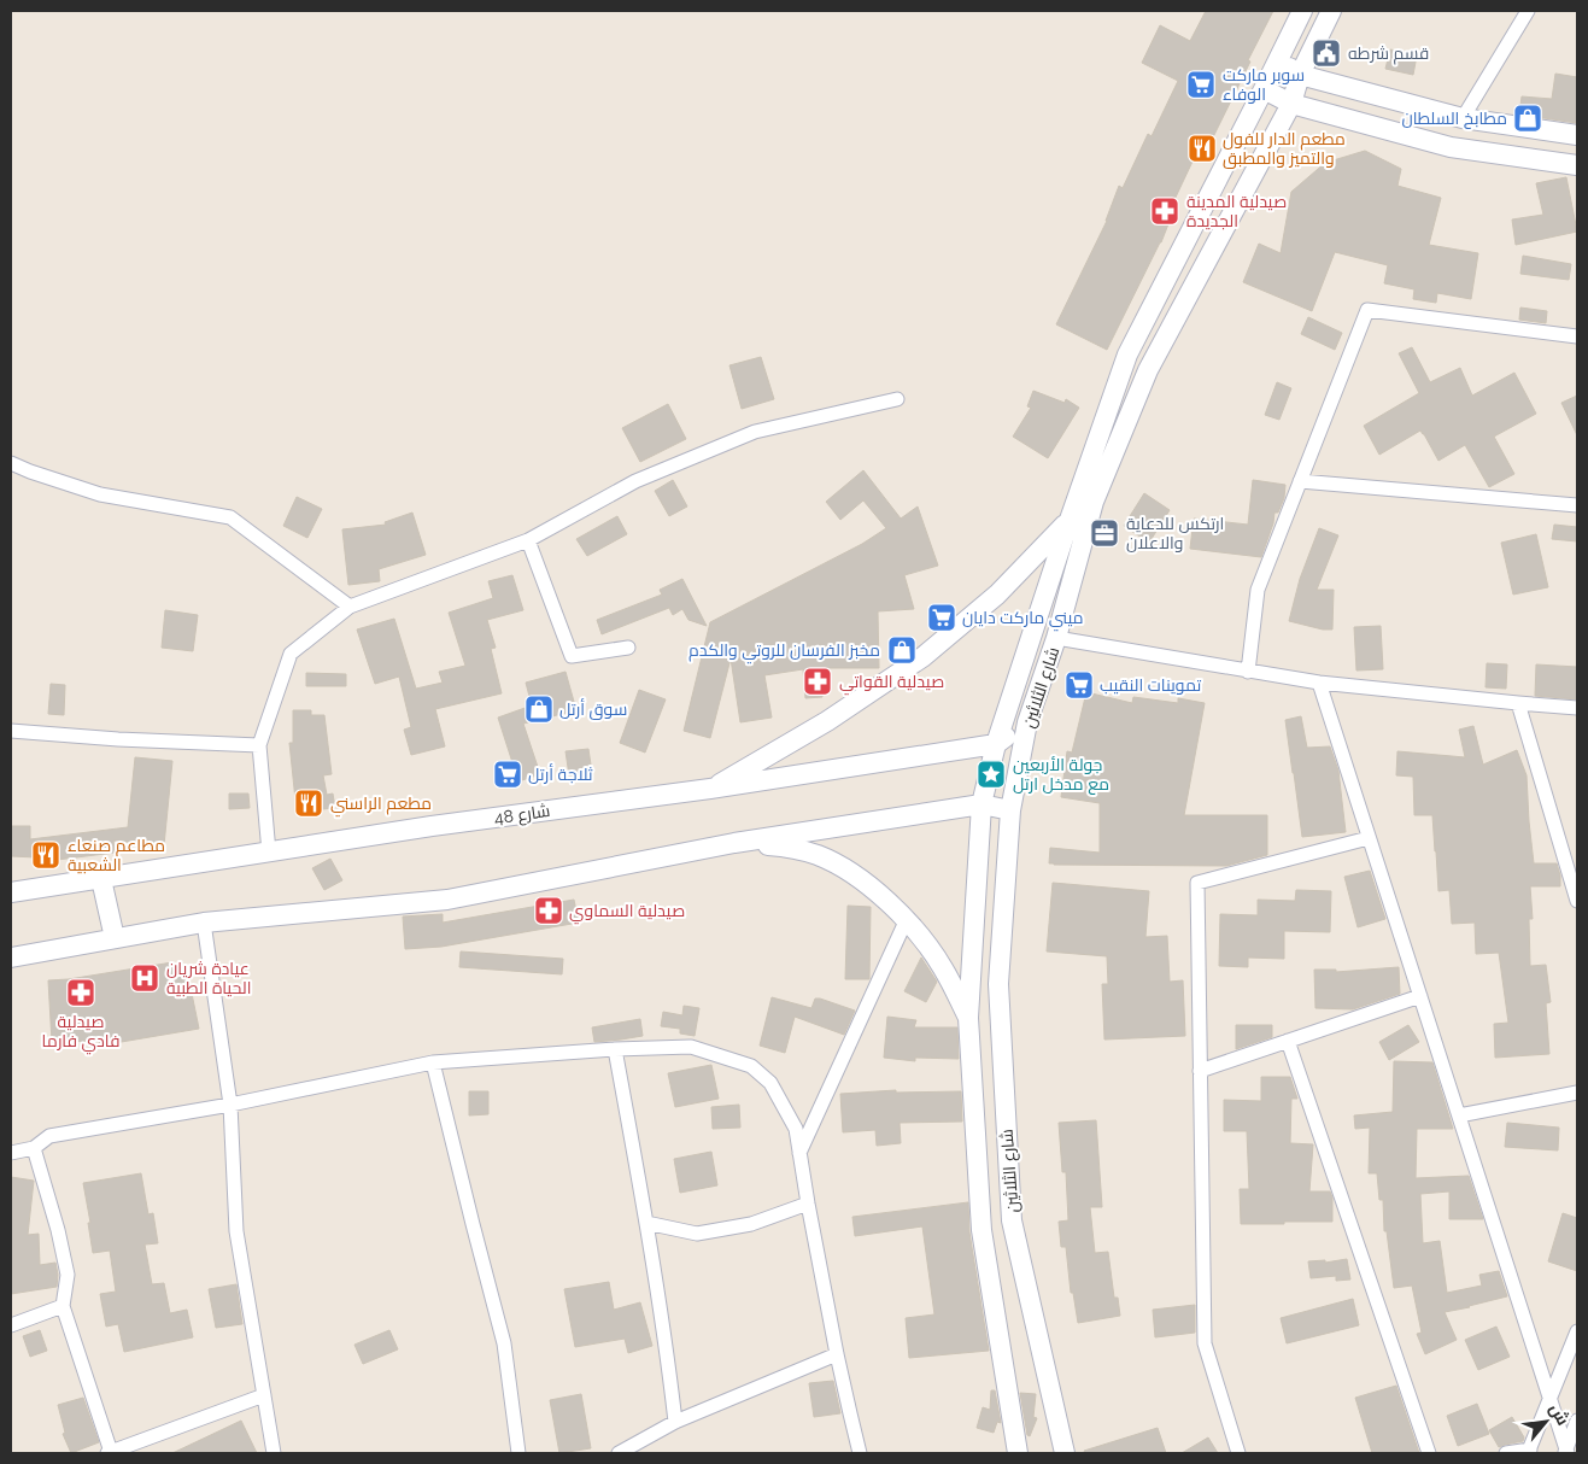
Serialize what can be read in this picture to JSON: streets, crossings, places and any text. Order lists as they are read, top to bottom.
{
  "streets": {
    "main road": ["شارع الثلاثين", "شارع 48"]
  },
  "crossings": [
    ["شارع الثلاثين", "شارع 48"]
  ],
  "places": {
    "public building": ["قسم شرطه"],
    "supermarket": [
      "سوبر ماركت الوفاء",
      "ميني ماركت دايان",
      "تموينات النقيب",
      "ثلاجة أرتل"
    ],
    "shop": ["مطابخ السلطان", "مخبز الفرسان للروتي والكدم", "سوق أرتل"],
    "restaurant": ["مطعم الدار للفول والتميز والمطبق", "مطعم الراسني", "مطاعم صنعاء الشعبية"],
    "pharmacy": [
      "صيدلية المدينة الجديدة",
      "صيدلية القواتي",
      "صيدلية السماوي",
      "صيدلية فادي فارما"
    ],
    "office": ["ارتكس للدعاية والاعلان"],
    "place": ["جولة الأربعين مع مدخل ارتل"],
    "hospital": ["عيادة شريان الحياة الطبية"]
  },
  "north": "top right"
}
